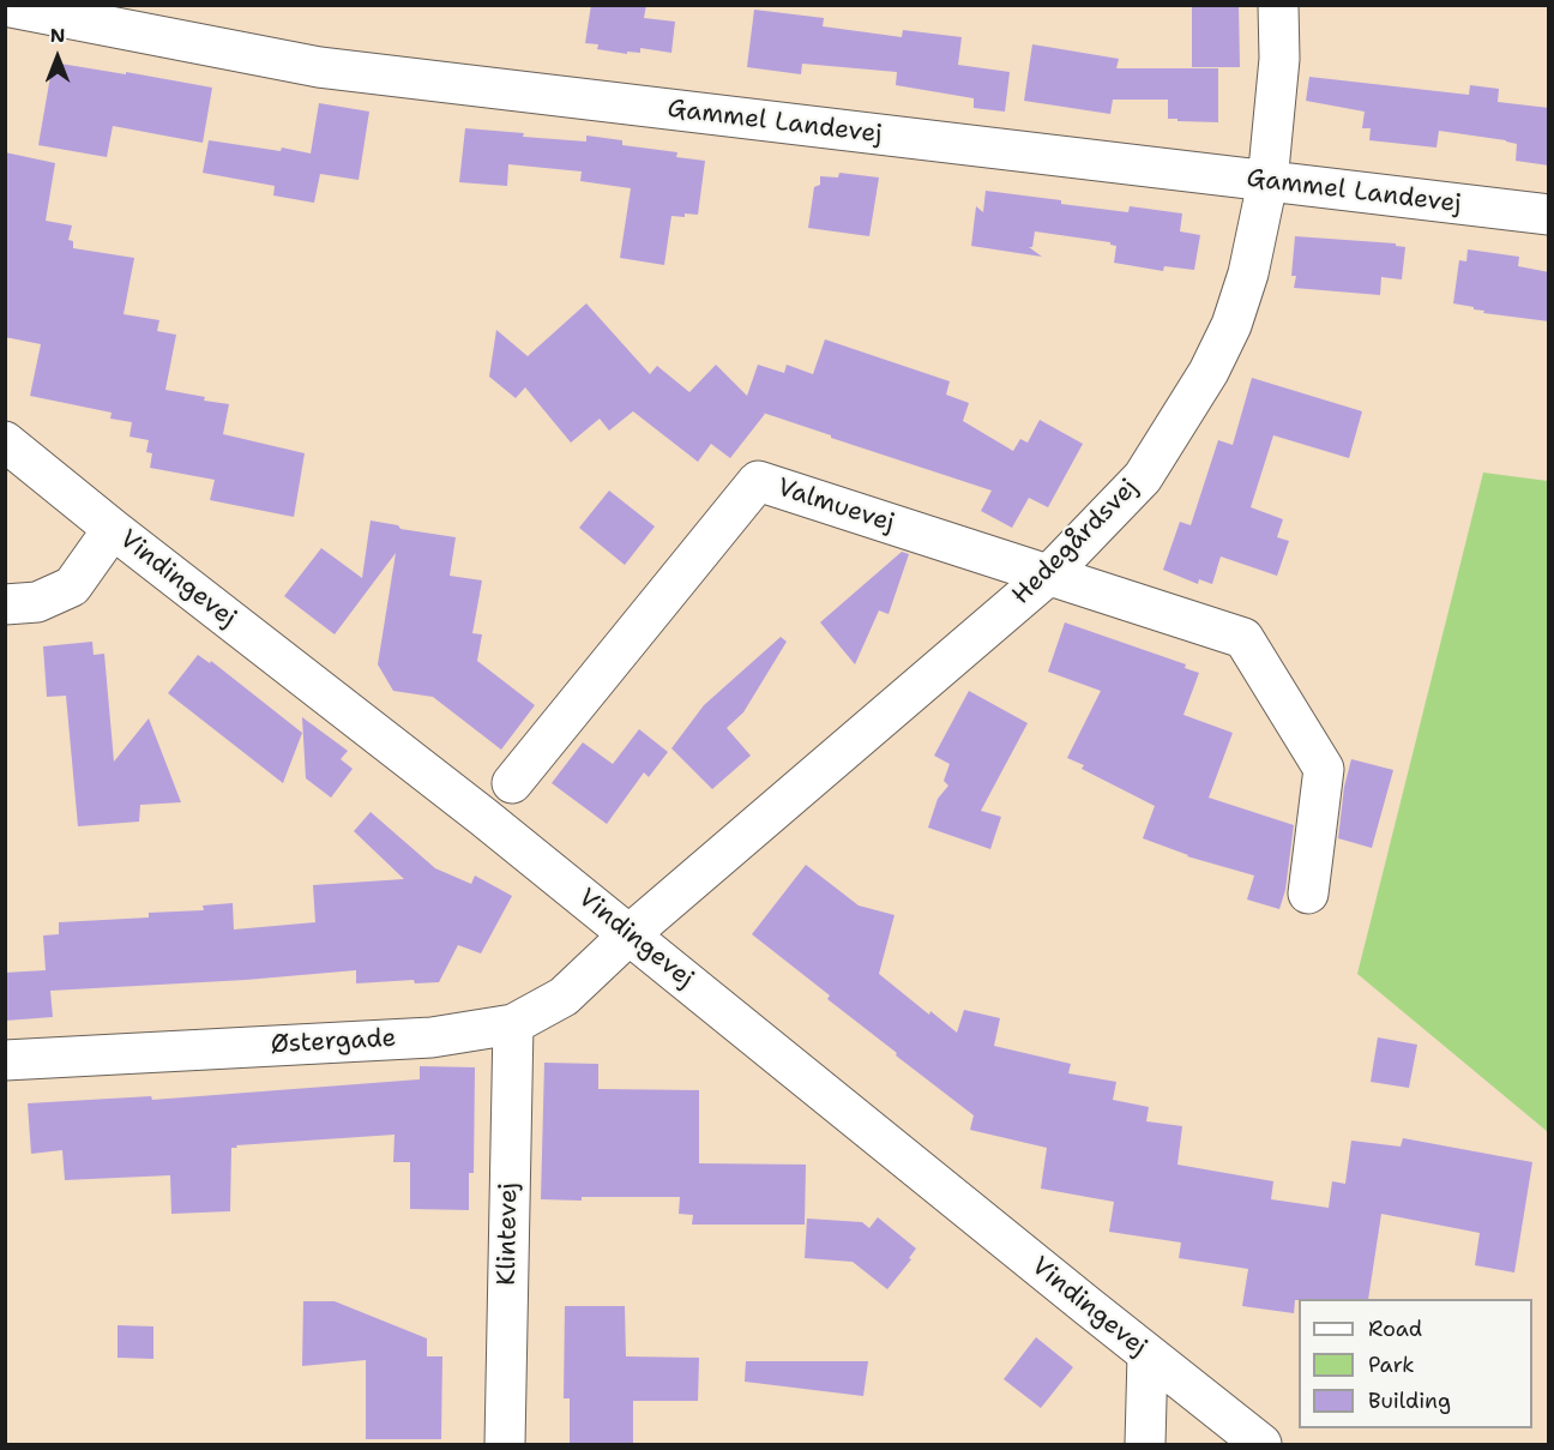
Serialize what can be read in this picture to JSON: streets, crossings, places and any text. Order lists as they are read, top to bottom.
{
  "streets": {
    "street": [
      "Gammel Landevej",
      "Valmuevej",
      "Hedegårdsvej",
      "Vindingevej",
      "Østergade",
      "Klintevej"
    ]
  },
  "crossings": [
    ["Gammel Landevej", "Hedegårdsvej"],
    ["Valmuevej", "Hedegårdsvej"],
    ["Hedegårdsvej", "Vindingevej"],
    ["Hedegårdsvej", "Østergade"],
    ["Vindingevej", "Østergade"],
    ["Østergade", "Klintevej"]
  ],
  "legend": ["Road", "Park", "Building"],
  "north": "top"
}
